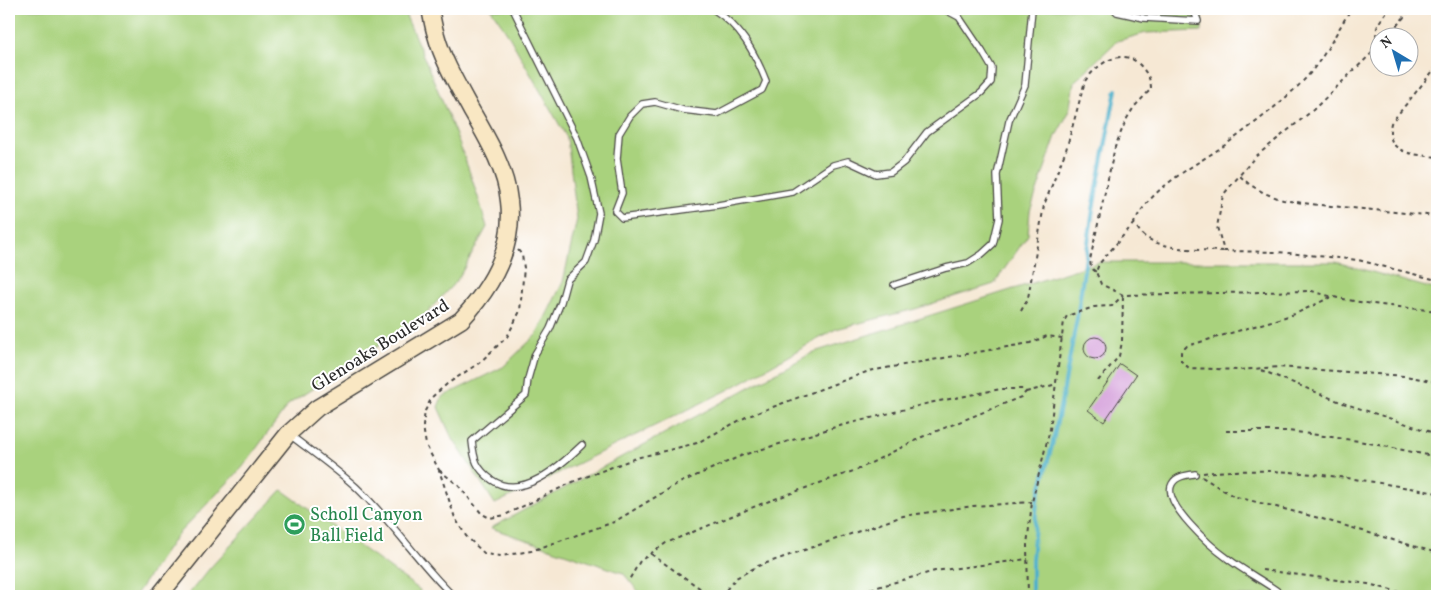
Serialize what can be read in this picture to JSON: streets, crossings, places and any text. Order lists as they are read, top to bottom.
{
  "streets": {
    "street": ["Glenoaks Boulevard"]
  },
  "places": {
    "sports": ["Scholl Canyon Ball Field"]
  },
  "north": "top left"
}
